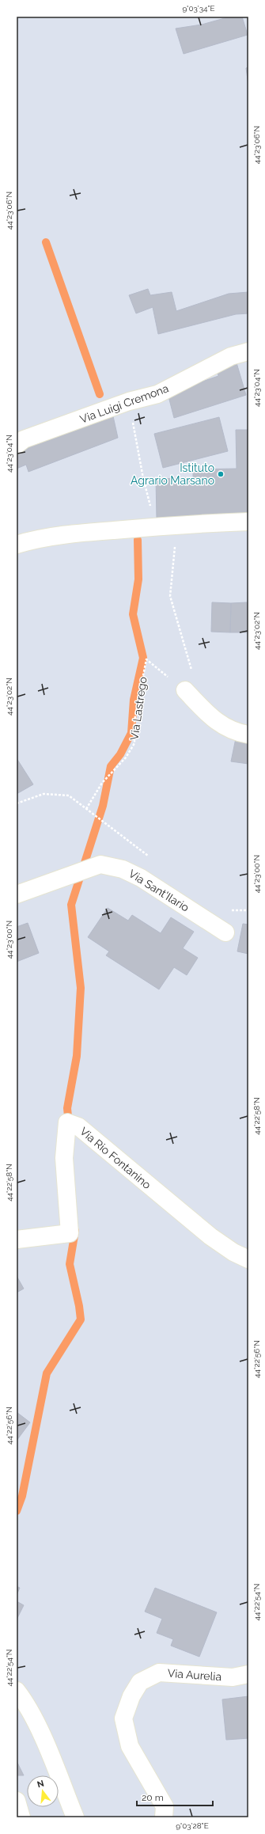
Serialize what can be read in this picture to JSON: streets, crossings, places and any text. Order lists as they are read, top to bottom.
{
  "streets": {
    "street": [
      "Via Luigi Cremona",
      "Via Sant'Ilario",
      "Via Rio Fontanino",
      "Via Aurelia"
    ],
    "path": ["Via Lastrego"]
  },
  "places": ["Istituto Agrario Marsano"],
  "scale_bar": "20 m",
  "north": "top",
  "coordinates": [
    "9°03'34\"E",
    "44°23'06\"N",
    "44°23'04\"N",
    "44°23'02\"N",
    "44°23'00\"N",
    "44°22'58\"N",
    "44°22'56\"N",
    "44°22'54\"N",
    "9°03'28\"E"
  ]
}
